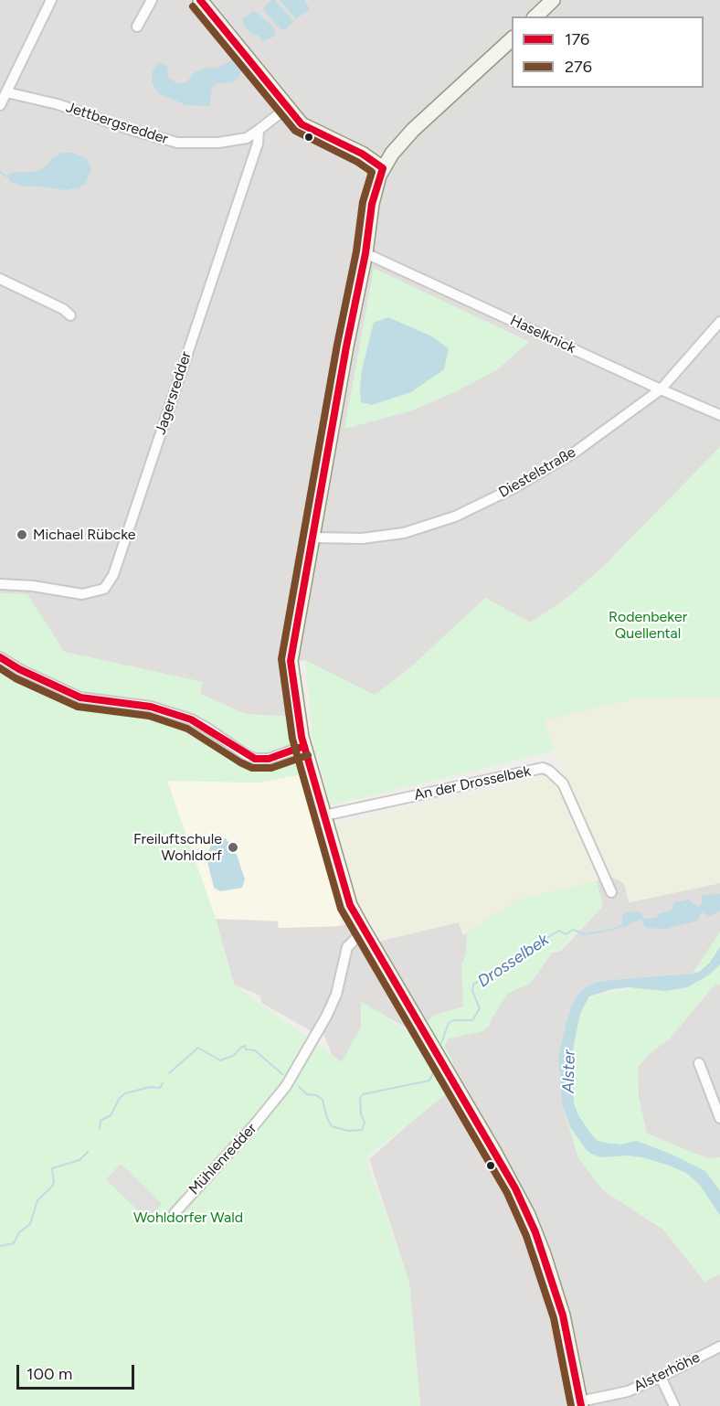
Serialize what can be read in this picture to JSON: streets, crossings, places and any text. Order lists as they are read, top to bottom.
{
  "streets": {
    "street": [
      "Jettbergsredder",
      "Haselknick",
      "Jagersredder",
      "Diestelstraße",
      "An der Drosselbek",
      "Mühlenredder",
      "Alsterhöhe"
    ]
  },
  "crossings": [
    ["Jettbergsredder", "Jagersredder"],
    ["Haselknick", "Diestelstraße"]
  ],
  "water": ["Drosselbek", "Alster"],
  "parks": ["Rodenbeker Quellental", "Wohldorfer Wald"],
  "places": ["Michael Rübcke", "Freiluftschule Wohldorf"],
  "lines": ["transit line 176", "transit line 276"],
  "legend": ["176", "276"],
  "scale_bar": "100 m"
}
